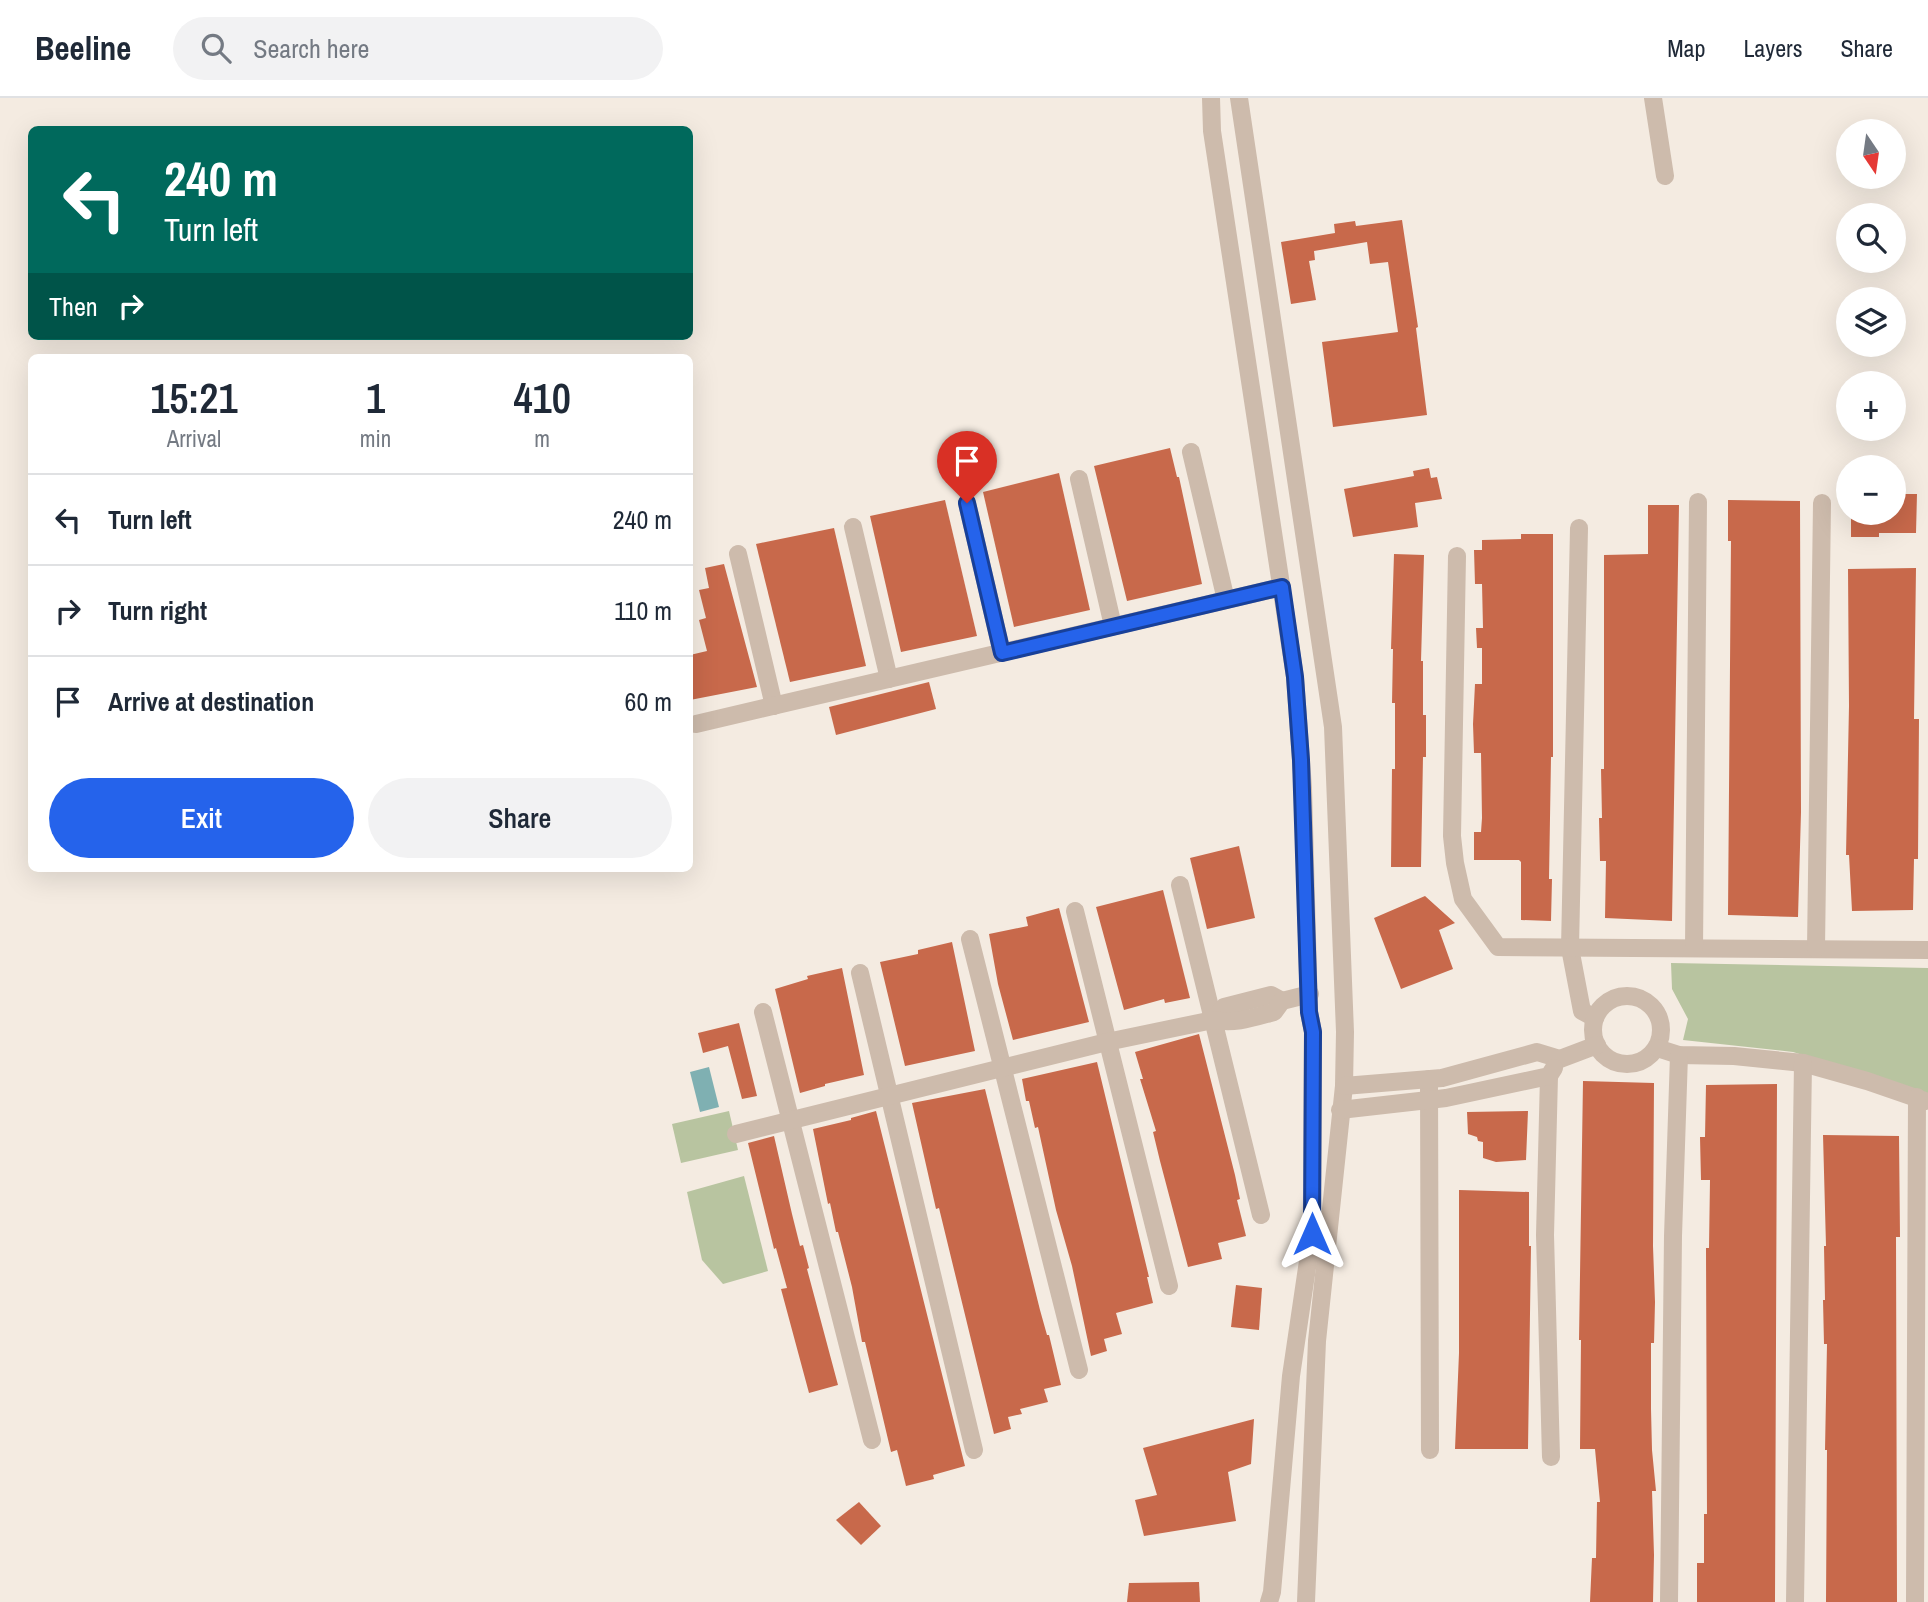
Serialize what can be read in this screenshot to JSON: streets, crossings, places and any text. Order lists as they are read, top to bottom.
{
  "north": "bottom",
  "page": {
    "header": "Beeline",
    "search": "Search here",
    "nav": ["Map", "Layers", "Share"],
    "map_buttons": ["+", "−"],
    "turn": ["240 m", "Turn left"],
    "then": "Then",
    "eta": [
      "15:21",
      "Arrival",
      "1",
      "min",
      "410",
      "m"
    ],
    "list": [
      {
        "name": "Turn left",
        "value": "240 m"
      },
      {
        "name": "Turn right",
        "value": "110 m"
      },
      {
        "name": "Arrive at destination",
        "value": "60 m"
      }
    ],
    "buttons": ["Exit", "Share"]
  }
}
